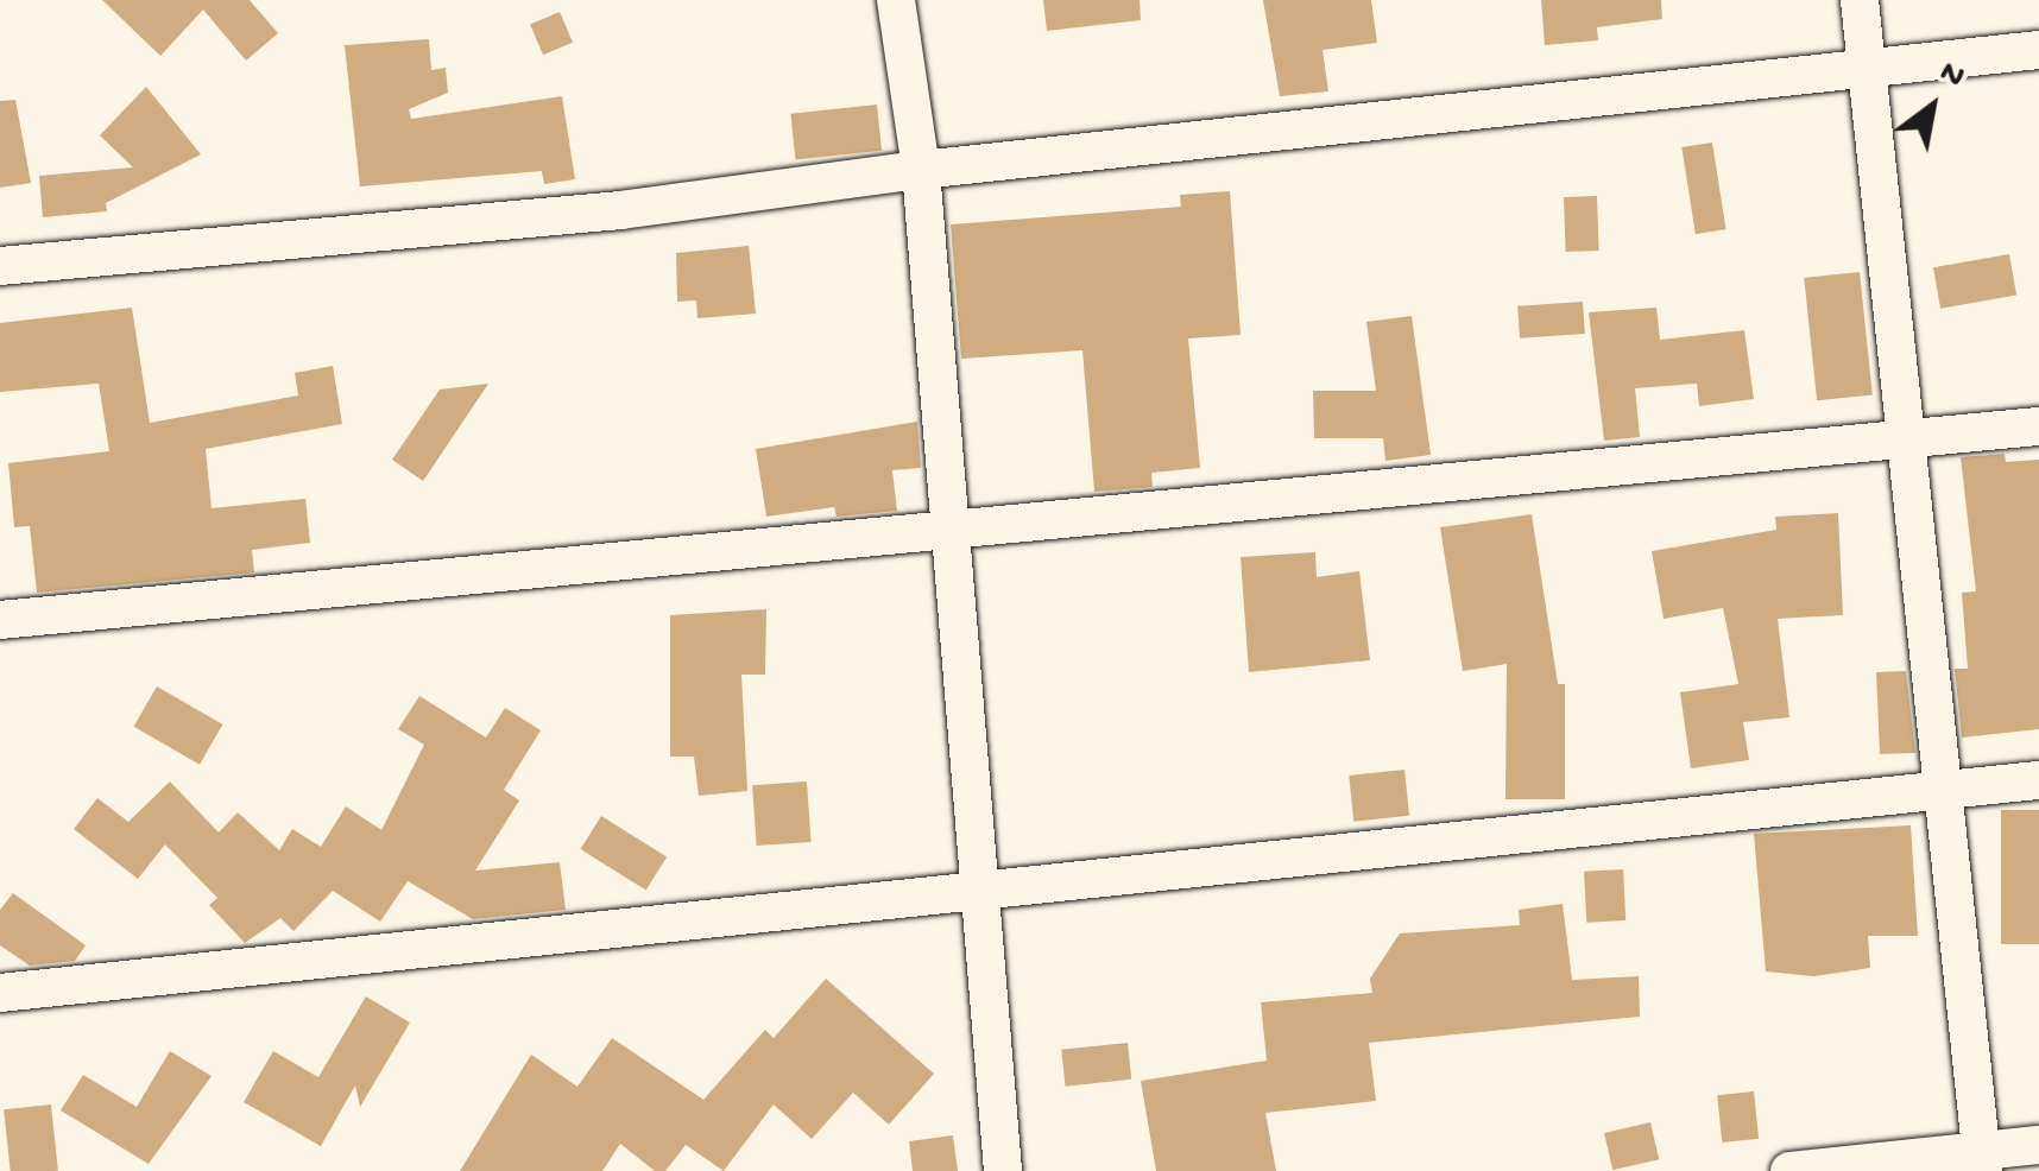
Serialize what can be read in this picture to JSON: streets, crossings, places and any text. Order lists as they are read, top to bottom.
{
  "north": "top right"
}
